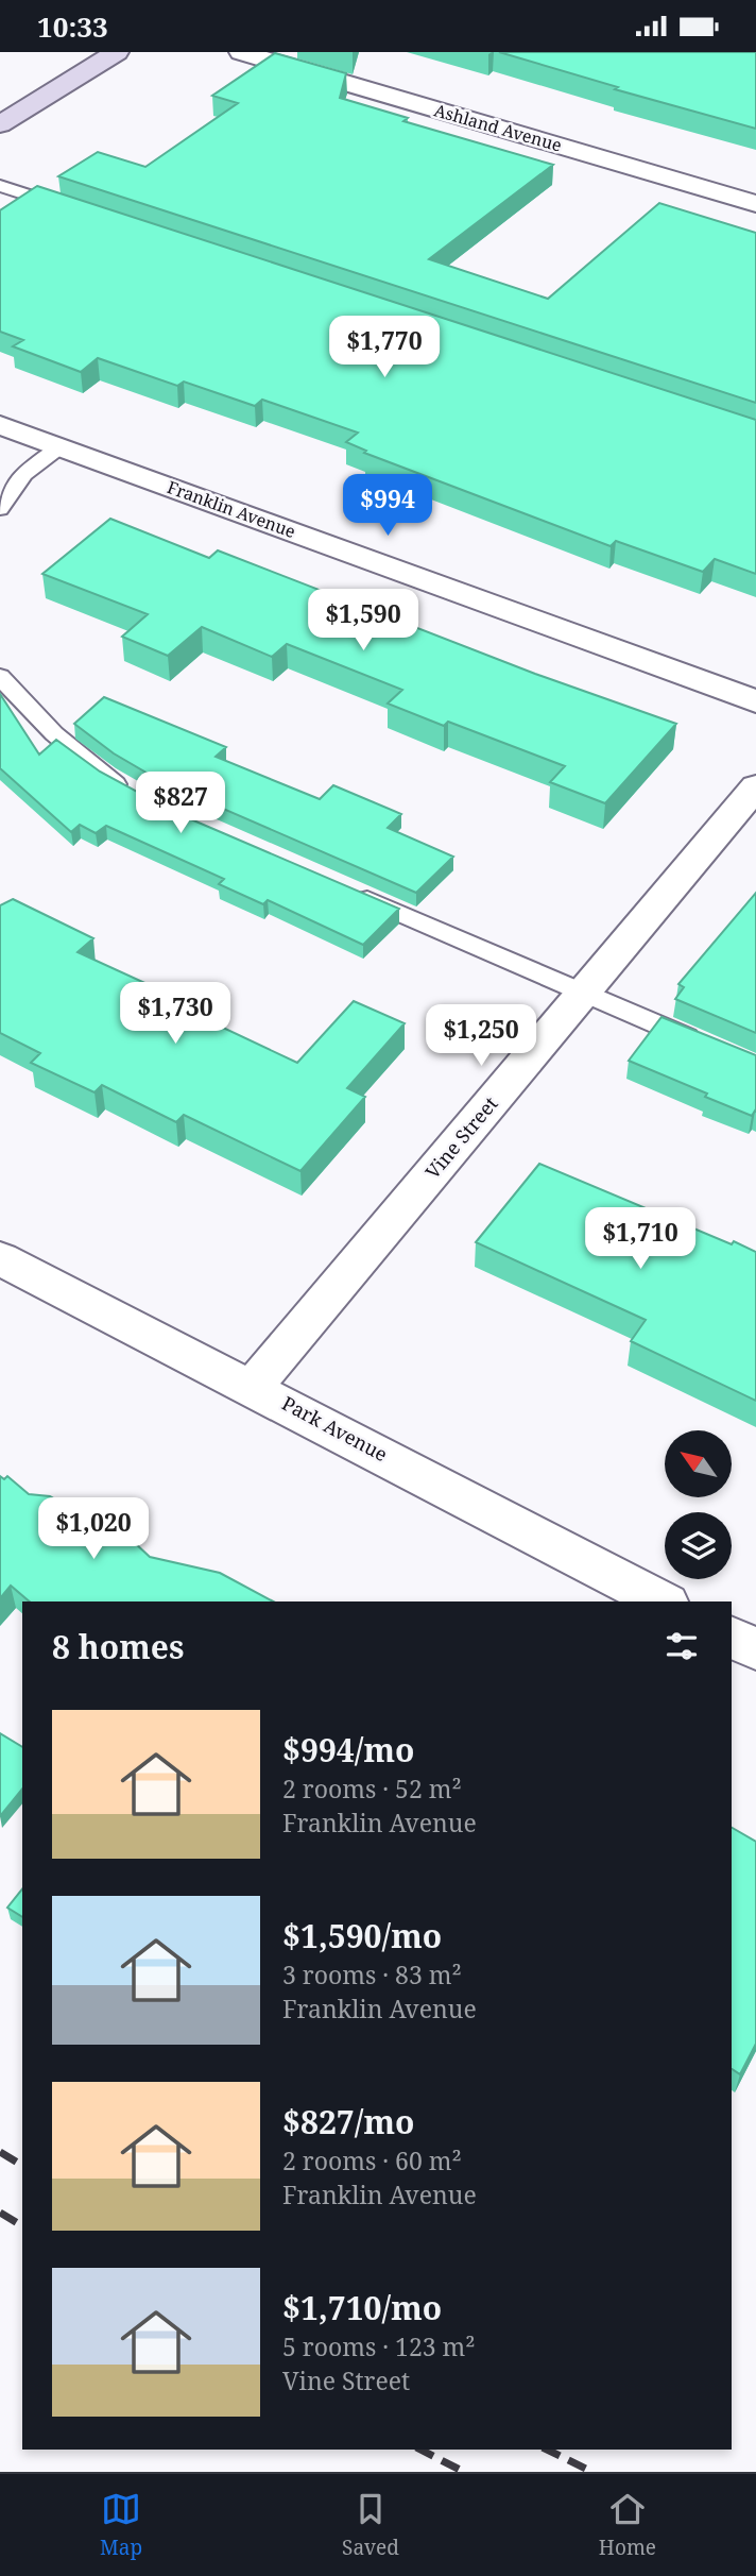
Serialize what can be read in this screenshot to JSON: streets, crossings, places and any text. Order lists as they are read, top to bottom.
{
  "streets": {
    "street": [
      "Ashland Avenue",
      "Franklin Avenue",
      "Vine Street",
      "Park Avenue"
    ]
  },
  "crossings": [
    ["Vine Street", "Park Avenue"]
  ],
  "north": "top left",
  "page": {
    "status": "10:33",
    "price": [
      "$1,770",
      "$994",
      "$1,590",
      "$827",
      "$1,730",
      "$1,250",
      "$1,710",
      "$1,020"
    ],
    "heading": "8 homes",
    "list": [
      {
        "name": "$994/mo",
        "note": "2 rooms · 52 m² · Franklin Avenue"
      },
      {
        "name": "$1,590/mo",
        "note": "3 rooms · 83 m² · Franklin Avenue"
      },
      {
        "name": "$827/mo",
        "note": "2 rooms · 60 m² · Franklin Avenue"
      },
      {
        "name": "$1,710/mo",
        "note": "5 rooms · 123 m² · Vine Street"
      }
    ],
    "tabs": ["Map", "Saved", "Home"]
  }
}
